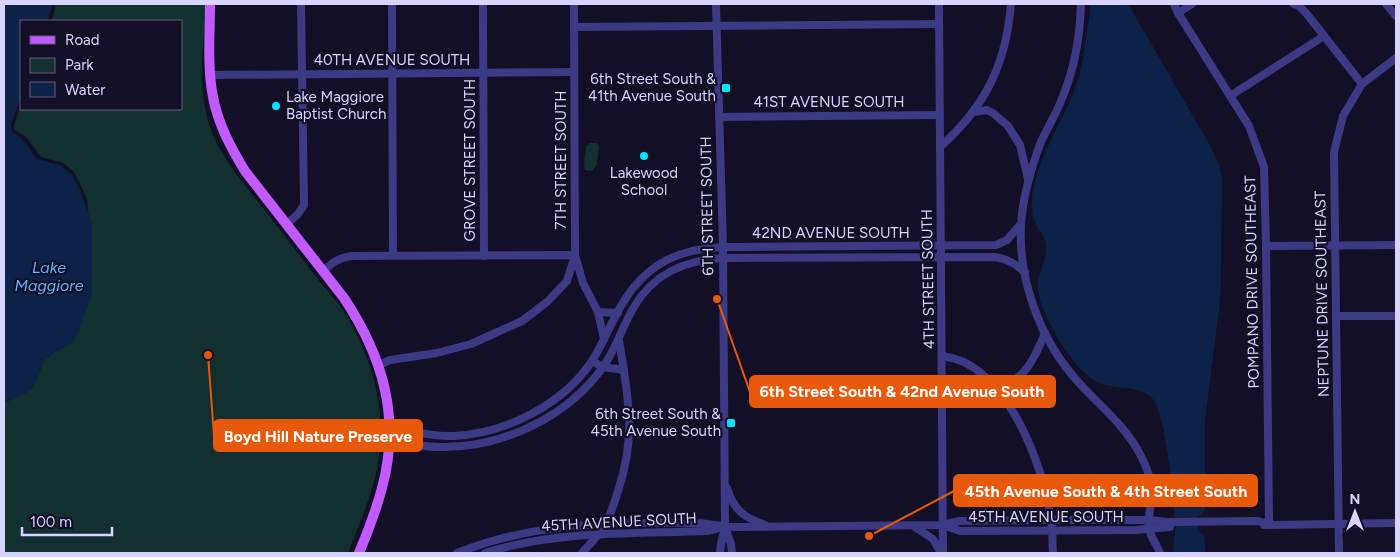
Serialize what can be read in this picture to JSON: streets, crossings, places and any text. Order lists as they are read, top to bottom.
{
  "streets": {
    "street": [
      "40TH AVENUE SOUTH",
      "41ST AVENUE SOUTH",
      "GROVE STREET SOUTH",
      "7TH STREET SOUTH",
      "6TH STREET SOUTH",
      "42ND AVENUE SOUTH",
      "4TH STREET SOUTH",
      "POMPANO DRIVE SOUTHEAST",
      "NEPTUNE DRIVE SOUTHEAST",
      "45TH AVENUE SOUTH"
    ]
  },
  "crossings": [
    ["40TH AVENUE SOUTH", "GROVE STREET SOUTH"],
    ["40TH AVENUE SOUTH", "7TH STREET SOUTH"],
    ["41ST AVENUE SOUTH", "6TH STREET SOUTH"],
    ["41ST AVENUE SOUTH", "4TH STREET SOUTH"],
    ["7TH STREET SOUTH", "42ND AVENUE SOUTH"],
    ["6TH STREET SOUTH", "42ND AVENUE SOUTH"],
    ["6TH STREET SOUTH", "45TH AVENUE SOUTH"],
    ["42ND AVENUE SOUTH", "4TH STREET SOUTH"],
    ["4TH STREET SOUTH", "45TH AVENUE SOUTH"]
  ],
  "water": ["Lake Maggiore"],
  "places": {
    "transit": ["6th Street South & 41th Avenue South", "6th Street South & 45th Avenue South"],
    "other": [
      "Lake Maggiore Baptist Church",
      "Lakewood School",
      "6th Street South & 42nd Avenue South",
      "Boyd Hill Nature Preserve",
      "45th Avenue South & 4th Street South"
    ]
  },
  "legend": ["Road", "Park", "Water"],
  "scale_bar": "100 m",
  "north": "top"
}
